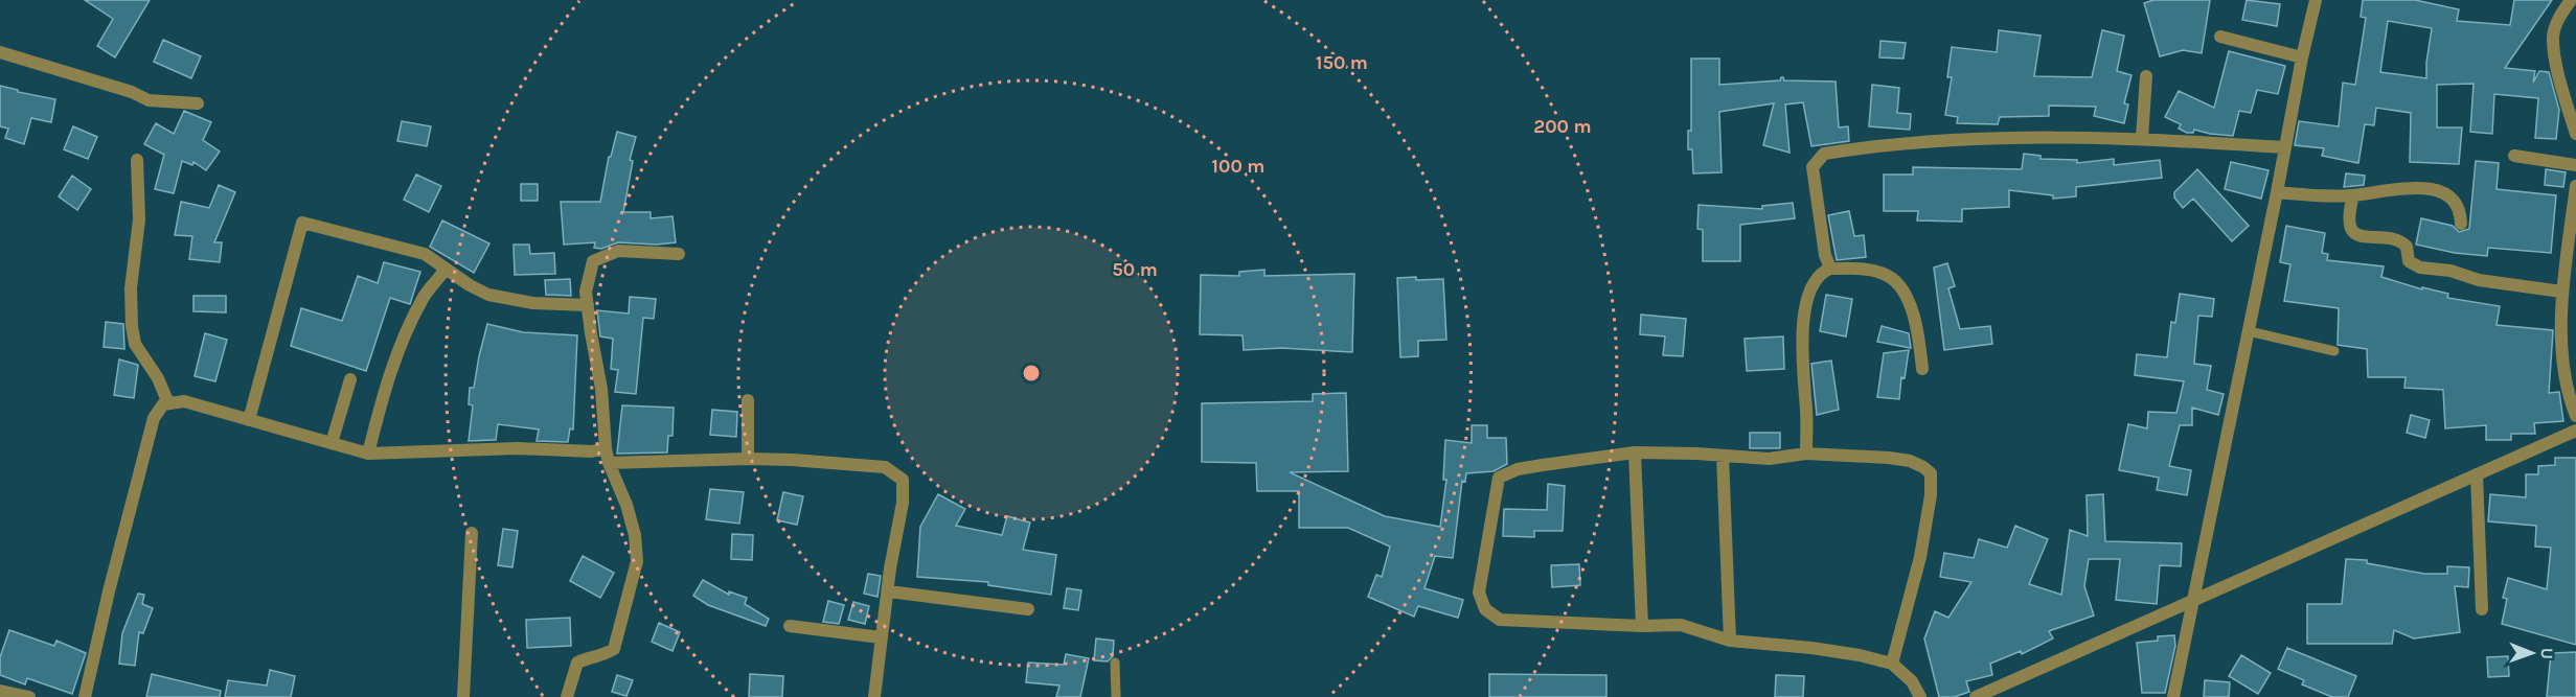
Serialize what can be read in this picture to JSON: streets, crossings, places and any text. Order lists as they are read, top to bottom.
{
  "north": "right",
  "rings": [
    "150 m",
    "200 m",
    "100 m",
    "50 m"
  ]
}
